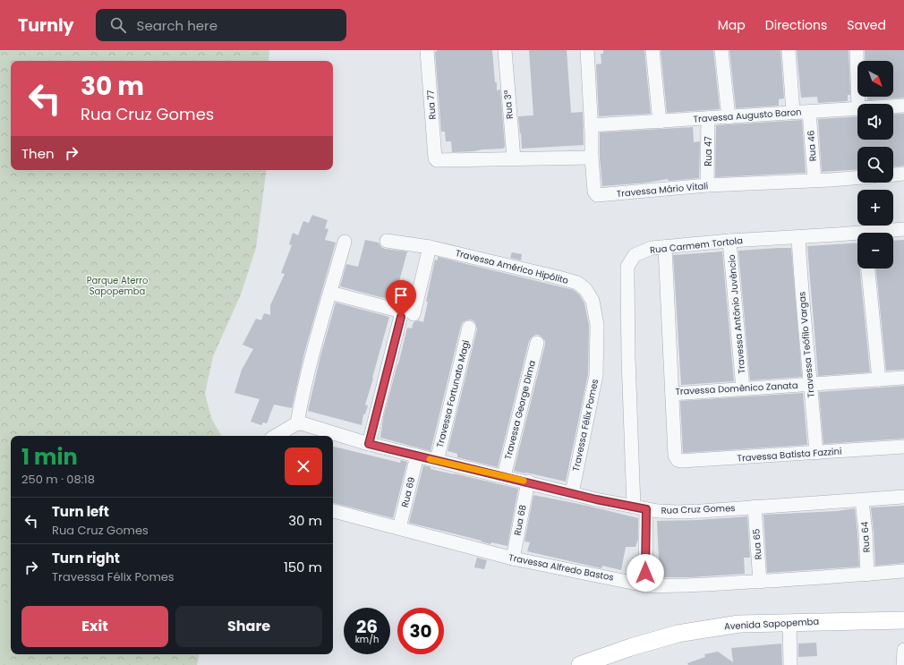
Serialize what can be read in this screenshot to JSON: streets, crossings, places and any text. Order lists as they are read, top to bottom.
{
  "streets": {
    "main road": ["Avenida Sapopemba"],
    "street": [
      "Rua 77",
      "Rua 3ª",
      "Travessa Augusto Baron",
      "Rua 46",
      "Rua 47",
      "Travessa Mário Vitali",
      "Rua Carmem Tortola",
      "Travessa Américo Hipólito",
      "Travessa Antônio Juvêncio",
      "Travessa Teófilo Vargas",
      "Travessa Domênico Zanata",
      "Travessa Fortunato Magi",
      "Travessa George Dima",
      "Travessa Félix Pomes",
      "Travessa Batista Fazzini",
      "Rua 69",
      "Rua Cruz Gomes",
      "Rua 68",
      "Rua 64",
      "Rua 65",
      "Travessa Alfredo Bastos"
    ]
  },
  "crossings": [
    ["Rua 77", "Rua 3ª"],
    ["Travessa Augusto Baron", "Rua 46"],
    ["Travessa Augusto Baron", "Rua 47"],
    ["Travessa Augusto Baron", "Travessa Mário Vitali"],
    ["Rua 46", "Travessa Mário Vitali"],
    ["Rua 47", "Travessa Mário Vitali"],
    ["Rua Carmem Tortola", "Travessa Antônio Juvêncio"],
    ["Rua Carmem Tortola", "Travessa Teófilo Vargas"],
    ["Rua Carmem Tortola", "Travessa Domênico Zanata"],
    ["Rua Carmem Tortola", "Rua Cruz Gomes"],
    ["Rua Carmem Tortola", "Travessa Alfredo Bastos"],
    ["Travessa Américo Hipólito", "Travessa Félix Pomes"],
    ["Travessa Antônio Juvêncio", "Travessa Domênico Zanata"],
    ["Travessa Teófilo Vargas", "Travessa Domênico Zanata"],
    ["Travessa Teófilo Vargas", "Travessa Batista Fazzini"],
    ["Travessa Domênico Zanata", "Travessa Batista Fazzini"],
    ["Travessa Fortunato Magi", "Rua Cruz Gomes"],
    ["Travessa George Dima", "Rua Cruz Gomes"],
    ["Travessa Félix Pomes", "Rua Cruz Gomes"],
    ["Rua 69", "Rua Cruz Gomes"],
    ["Rua 69", "Travessa Alfredo Bastos"],
    ["Rua Cruz Gomes", "Rua 68"],
    ["Rua Cruz Gomes", "Rua 64"],
    ["Rua Cruz Gomes", "Rua 65"],
    ["Rua 68", "Travessa Alfredo Bastos"],
    ["Rua 64", "Travessa Alfredo Bastos"],
    ["Rua 65", "Travessa Alfredo Bastos"]
  ],
  "parks": ["Parque Aterro Sapopemba"],
  "north": "bottom right",
  "page": {
    "header": "Turnly",
    "search": "Search here",
    "nav": ["Map", "Directions", "Saved"],
    "map_buttons": ["+", "−"],
    "turn": ["30 m", "Rua Cruz Gomes"],
    "then": "Then",
    "heading": ["1 min", "250 m · 08:18"],
    "list": [
      {
        "name": "Turn left",
        "note": "Rua Cruz Gomes",
        "value": "30 m"
      },
      {
        "name": "Turn right",
        "note": "Travessa Félix Pomes",
        "value": "150 m"
      }
    ],
    "buttons": ["Exit", "Share"],
    "speed": "26 km/h",
    "limit": "30"
  }
}
